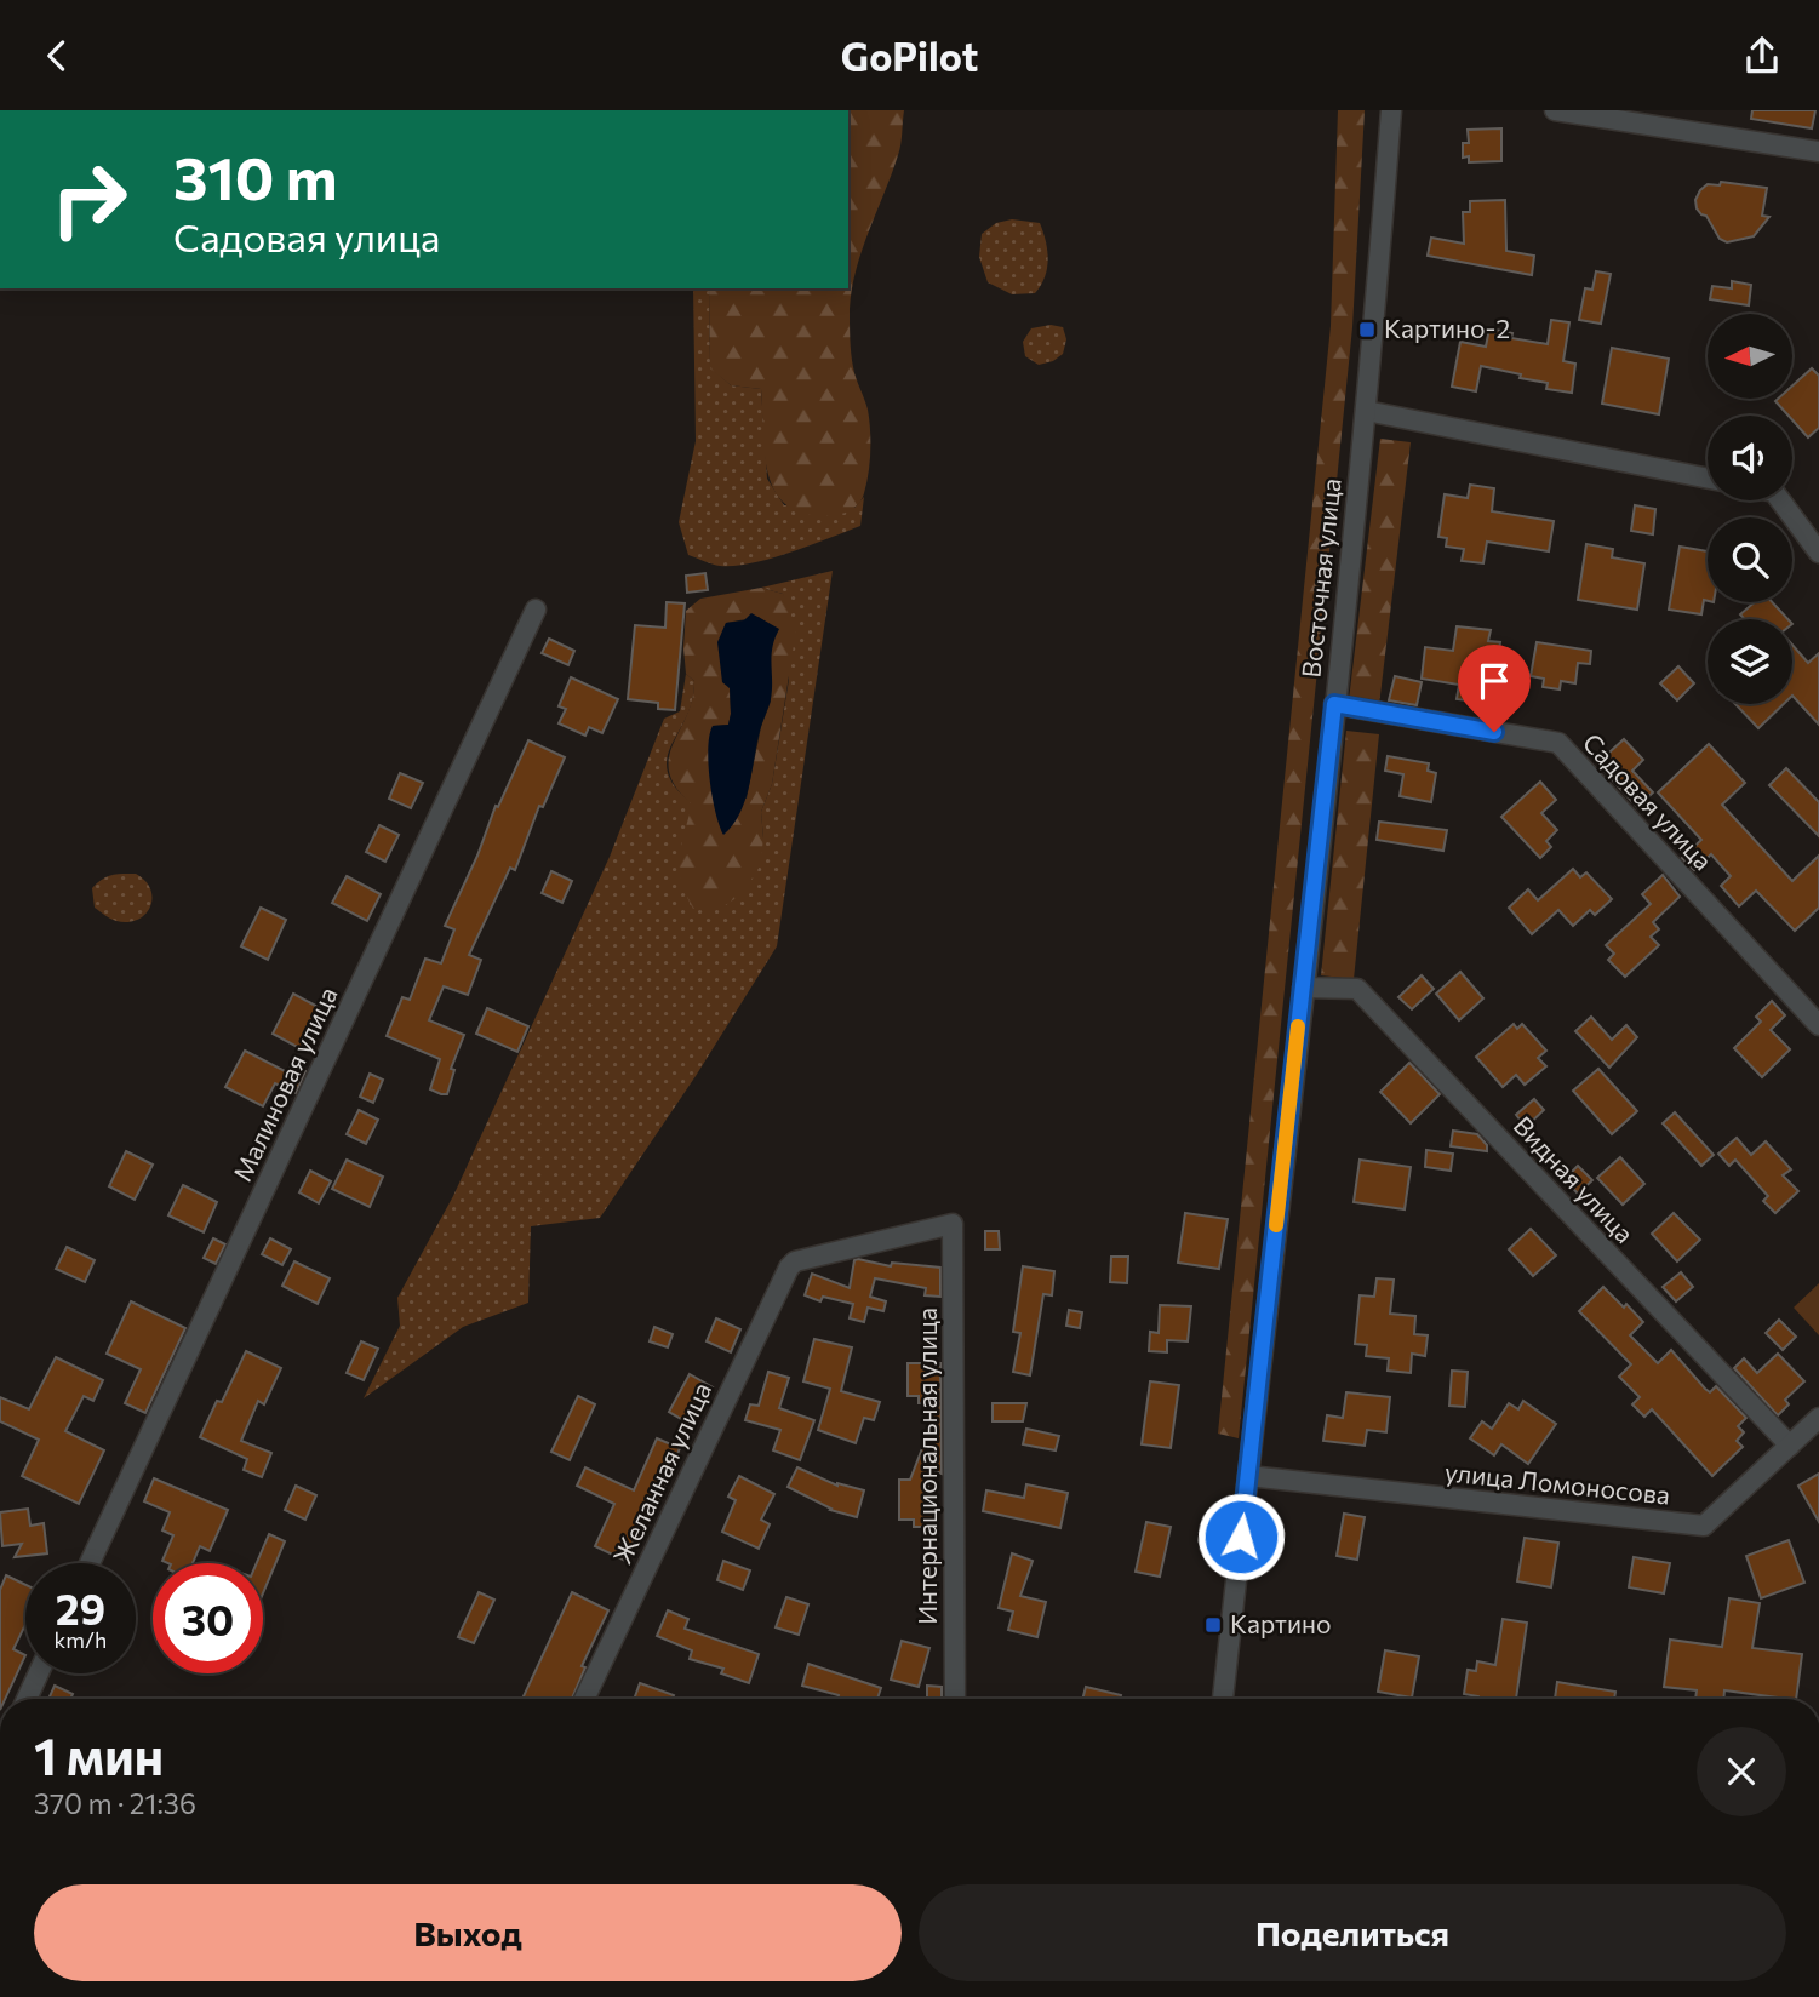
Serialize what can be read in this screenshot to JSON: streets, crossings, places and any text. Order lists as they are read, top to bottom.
{
  "streets": {
    "street": [
      "Восточная улица",
      "Садовая улица",
      "Малиновая улица",
      "Видная улица",
      "Интернациональная улица",
      "Желанная улица",
      "улица Ломоносова"
    ]
  },
  "crossings": [
    ["Восточная улица", "Садовая улица"],
    ["Восточная улица", "Видная улица"],
    ["Восточная улица", "улица Ломоносова"],
    ["Видная улица", "улица Ломоносова"],
    ["Интернациональная улица", "Желанная улица"]
  ],
  "places": {
    "transit": ["Картино-2", "Картино"]
  },
  "north": "left",
  "page": {
    "header": "GoPilot",
    "turn": ["310 m", "Садовая улица"],
    "speed": "29 km/h",
    "limit": "30",
    "heading": ["1 мин", "370 m · 21:36"],
    "buttons": ["Выход", "Поделиться"]
  }
}
